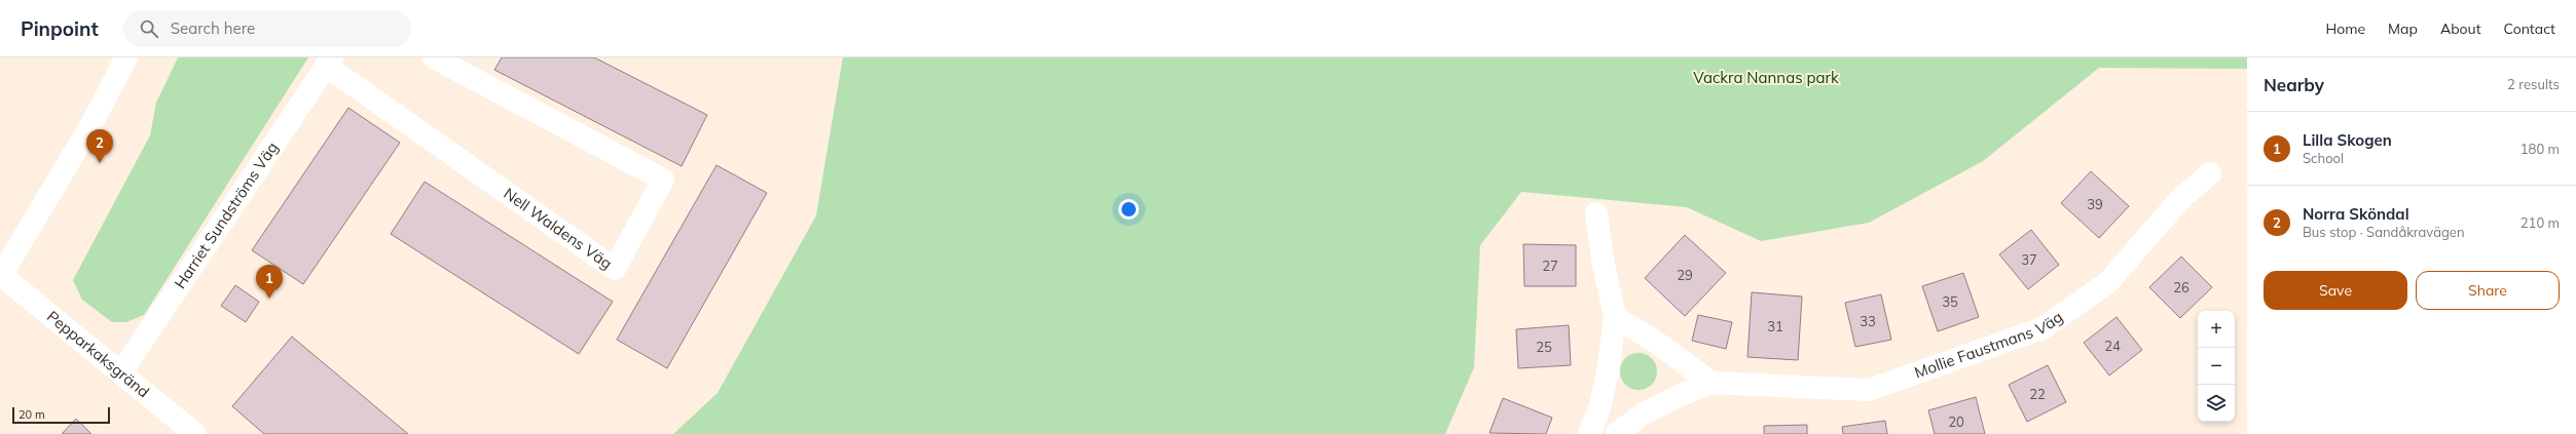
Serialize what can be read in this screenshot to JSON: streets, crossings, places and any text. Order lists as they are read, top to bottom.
{
  "streets": {
    "street": [
      "Harriet Sundströms Väg",
      "Nell Waldens Väg",
      "Mollie Faustmans Väg",
      "Pepparkaksgränd"
    ]
  },
  "crossings": [
    ["Harriet Sundströms Väg", "Nell Waldens Väg"],
    ["Harriet Sundströms Väg", "Pepparkaksgränd"]
  ],
  "parks": ["Vackra Nannas park"],
  "house_numbers": [
    "39",
    "37",
    "27",
    "29",
    "26",
    "35",
    "33",
    "31",
    "24",
    "25",
    "22",
    "20"
  ],
  "scale_bar": "20 m",
  "page": {
    "header": "Pinpoint",
    "search": "Search here",
    "nav": [
      "Home",
      "Map",
      "About",
      "Contact"
    ],
    "heading": ["Nearby", "2 results"],
    "list": [
      {
        "mark": "1",
        "name": "Lilla Skogen",
        "note": "School",
        "value": "180 m"
      },
      {
        "mark": "2",
        "name": "Norra Sköndal",
        "note": "Bus stop · Sandåkravägen",
        "value": "210 m"
      }
    ],
    "pins": ["2", "1"],
    "buttons": ["Save", "Share"],
    "map_buttons": ["+", "−"],
    "scale": "20 m"
  }
}
